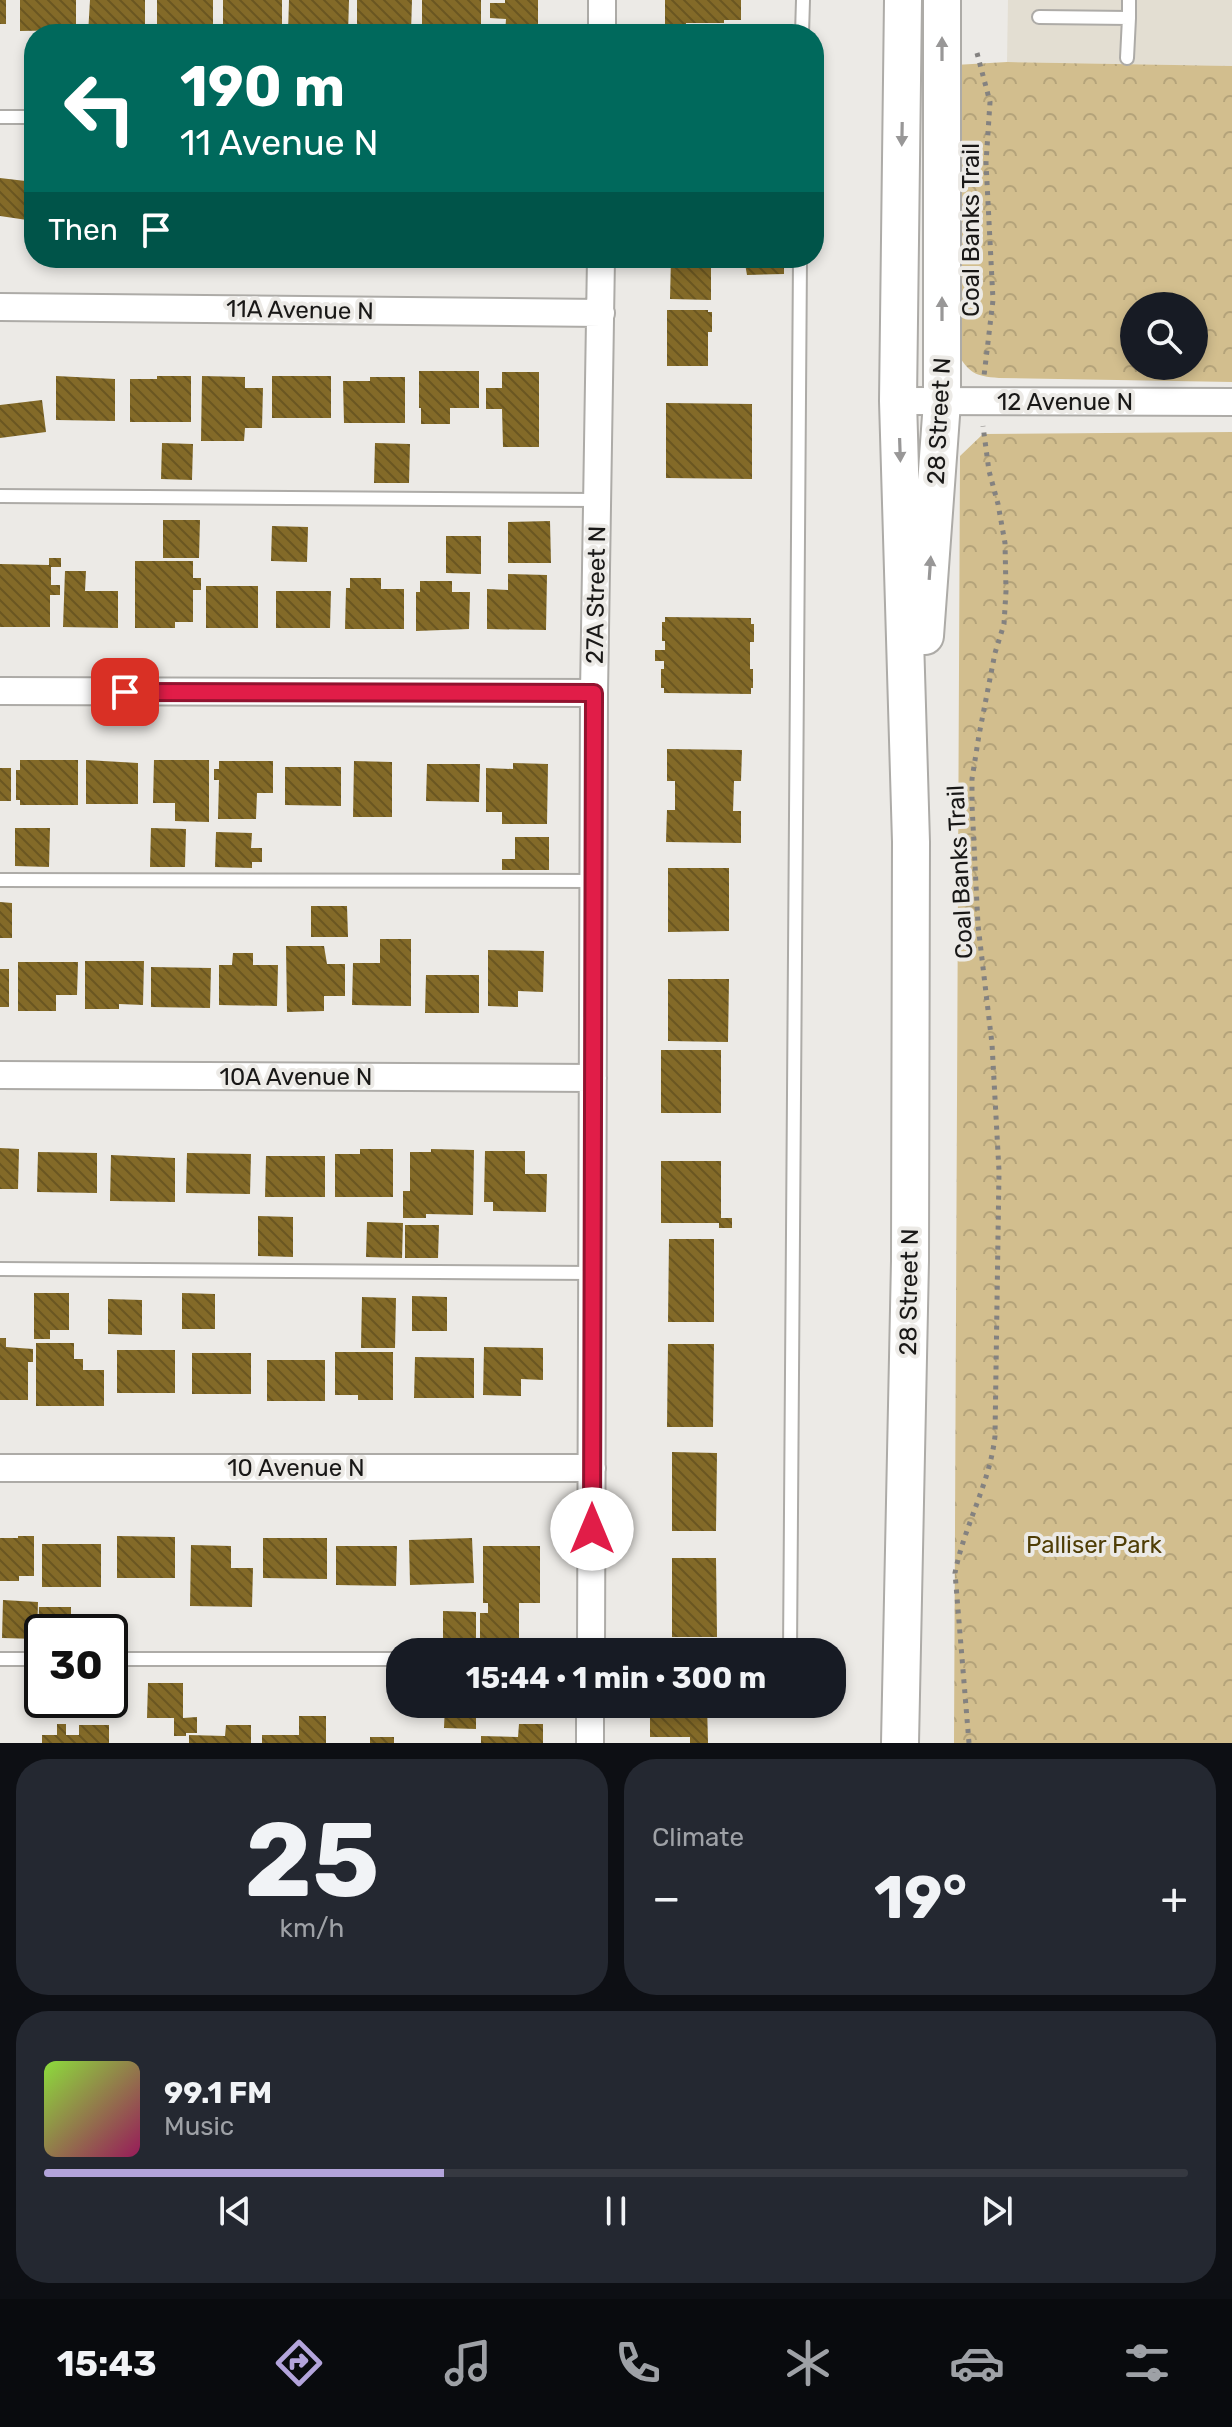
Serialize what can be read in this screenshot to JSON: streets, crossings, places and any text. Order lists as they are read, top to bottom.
{
  "streets": {
    "main road": ["28 Street N"],
    "street": [
      "11A Avenue N",
      "12 Avenue N",
      "27A Street N",
      "10A Avenue N",
      "10 Avenue N"
    ],
    "path": ["Coal Banks Trail"]
  },
  "crossings": [
    ["Coal Banks Trail", "12 Avenue N"],
    ["11A Avenue N", "27A Street N"],
    ["12 Avenue N", "28 Street N"],
    ["27A Street N", "10A Avenue N"],
    ["27A Street N", "10 Avenue N"]
  ],
  "parks": ["Palliser Park"],
  "page": {
    "turn": ["190 m", "11 Avenue N"],
    "then": "Then",
    "limit": "30",
    "trip": "15:44 · 1 min · 300 m",
    "tile": [
      ["25", "km/h"],
      "Climate"
    ],
    "heat": ["−", "19°", "+"],
    "song": ["99.1 FM", "Music"],
    "tabs": "15:43"
  }
}
